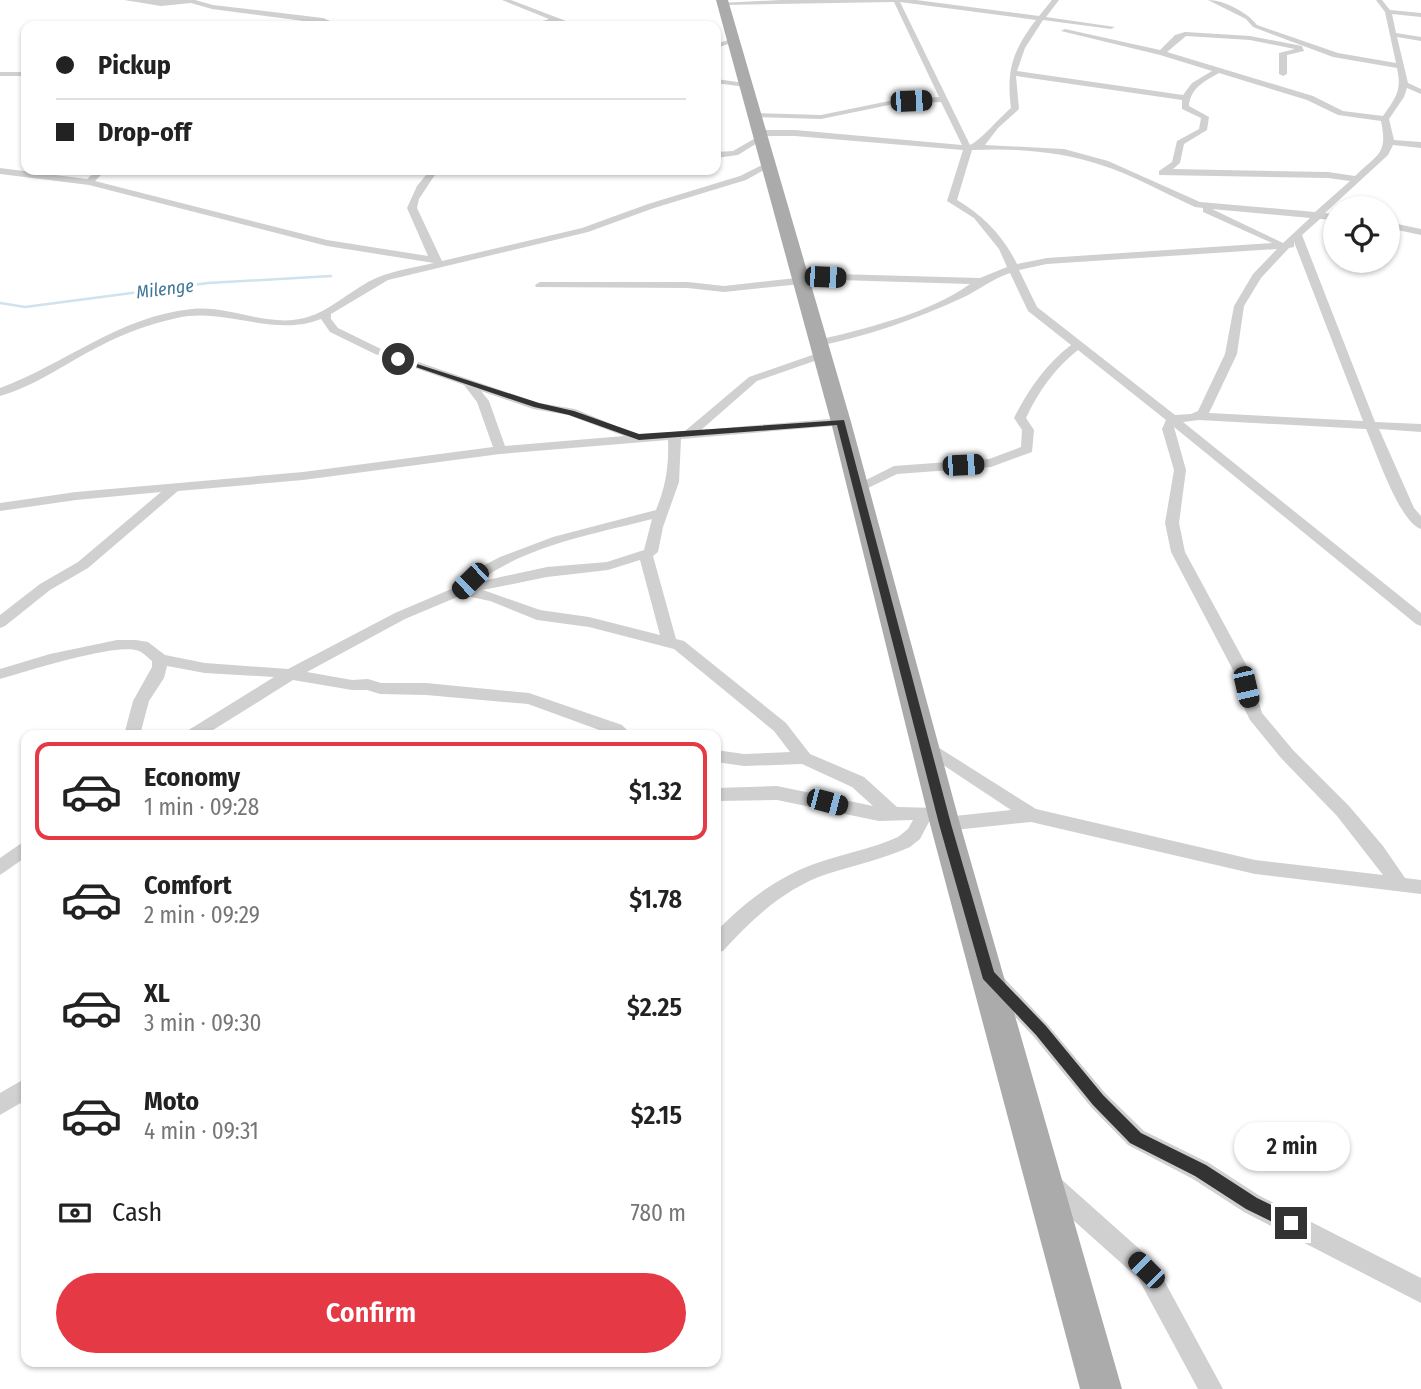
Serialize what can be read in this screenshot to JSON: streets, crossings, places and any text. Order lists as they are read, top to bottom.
{
  "water": ["Milenge"],
  "page": {
    "banner": ["Pickup", "Drop-off"],
    "list": [
      {
        "name": "Economy",
        "note": "1 min · 09:28",
        "value": "$1.32"
      },
      {
        "name": "Comfort",
        "note": "2 min · 09:29",
        "value": "$1.78"
      },
      {
        "name": "XL",
        "note": "3 min · 09:30",
        "value": "$2.25"
      },
      {
        "name": "Moto",
        "note": "4 min · 09:31",
        "value": "$2.15"
      }
    ],
    "bubble": "2 min",
    "pay": ["Cash", "780 m"],
    "buttons": "Confirm"
  }
}
